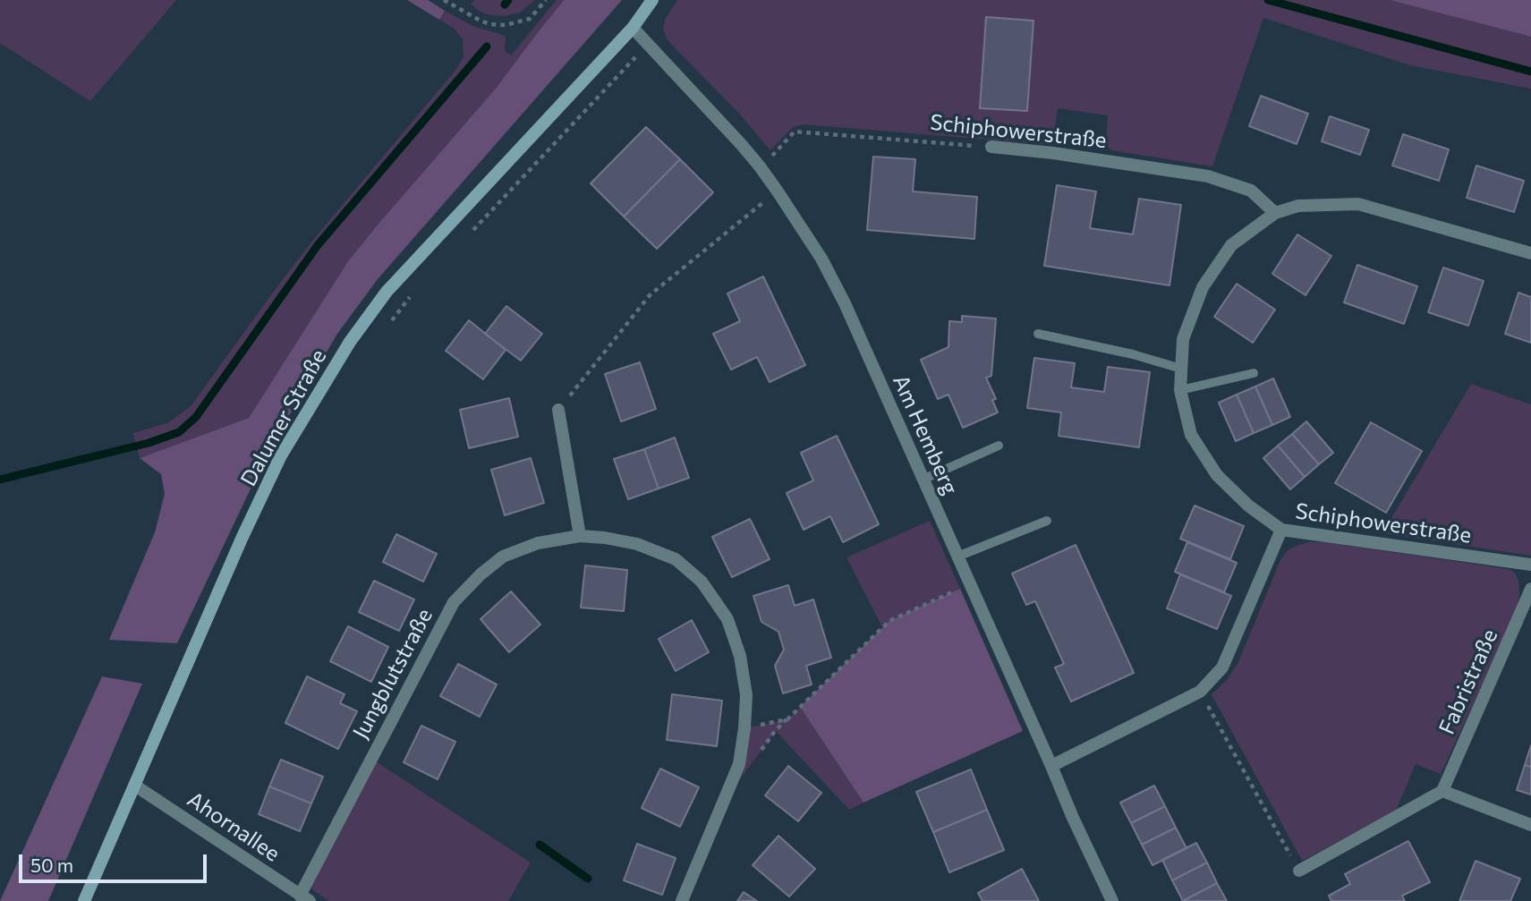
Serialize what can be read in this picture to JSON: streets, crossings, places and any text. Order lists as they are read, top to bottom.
{
  "streets": {
    "street": [
      "Schiphowerstraße",
      "Dalumer Straße",
      "Am Hemberg",
      "Jungblutstraße",
      "Fabristraße",
      "Ahornallee"
    ]
  },
  "crossings": [
    ["Schiphowerstraße", "Am Hemberg"],
    ["Dalumer Straße", "Am Hemberg"],
    ["Dalumer Straße", "Ahornallee"],
    ["Jungblutstraße", "Ahornallee"]
  ],
  "scale_bar": "50 m"
}
